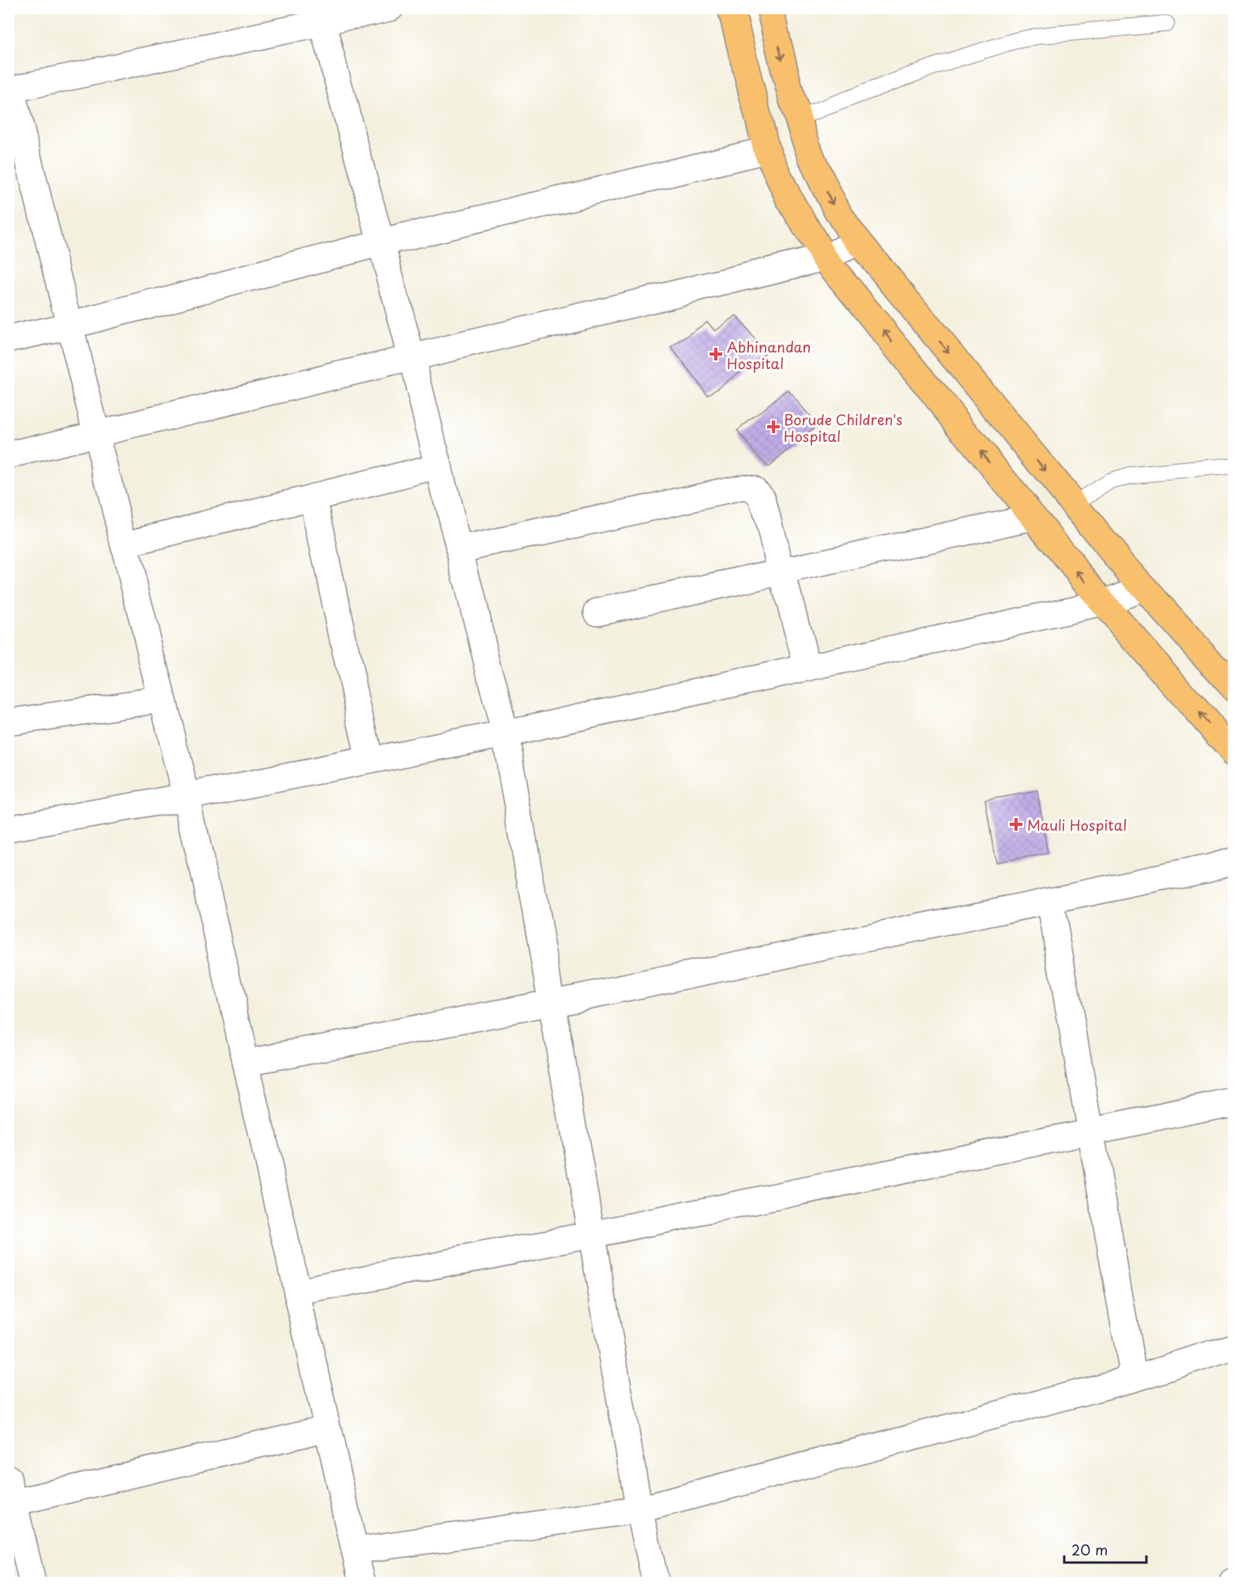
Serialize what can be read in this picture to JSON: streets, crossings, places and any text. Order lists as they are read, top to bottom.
{
  "places": {
    "health": ["Abhinandan Hospital", "Borude Children's Hospital", "Mauli Hospital"]
  },
  "scale_bar": "20 m"
}
